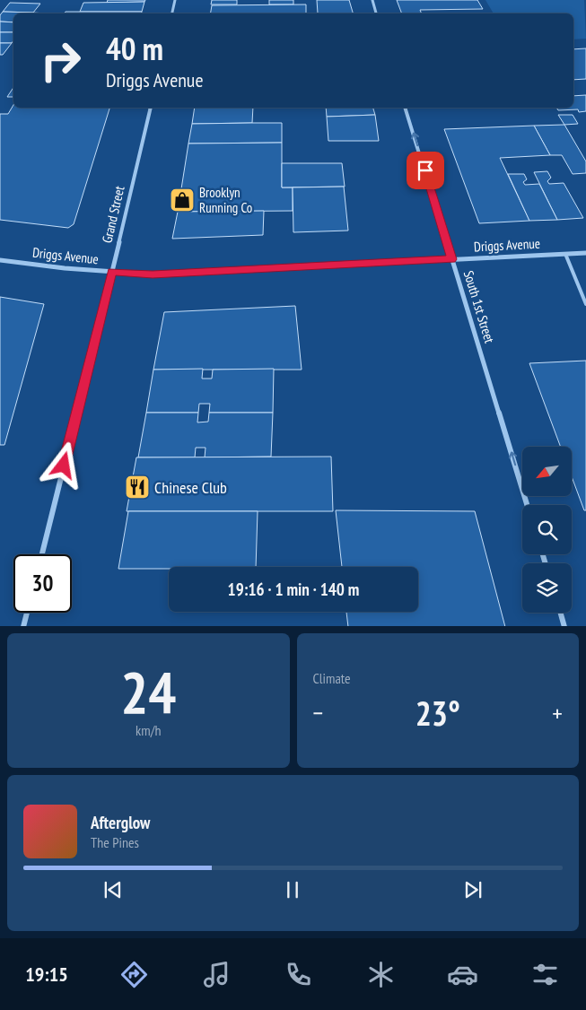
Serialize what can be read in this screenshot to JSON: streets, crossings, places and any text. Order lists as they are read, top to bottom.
{
  "streets": {
    "street": ["Grand Street", "Driggs Avenue", "South 1st Street"]
  },
  "crossings": [
    ["Grand Street", "Driggs Avenue"],
    ["Driggs Avenue", "South 1st Street"]
  ],
  "one_way": ["South 1st Street"],
  "places": {
    "shop": ["Brooklyn Running Co"],
    "restaurant": ["Chinese Club"]
  },
  "north": "bottom left",
  "page": {
    "turn": ["40 m", "Driggs Avenue"],
    "limit": "30",
    "trip": "19:16 · 1 min · 140 m",
    "tile": [
      ["24", "km/h"],
      "Climate"
    ],
    "heat": ["−", "23°", "+"],
    "song": ["Afterglow", "The Pines"],
    "tabs": "19:15"
  }
}
